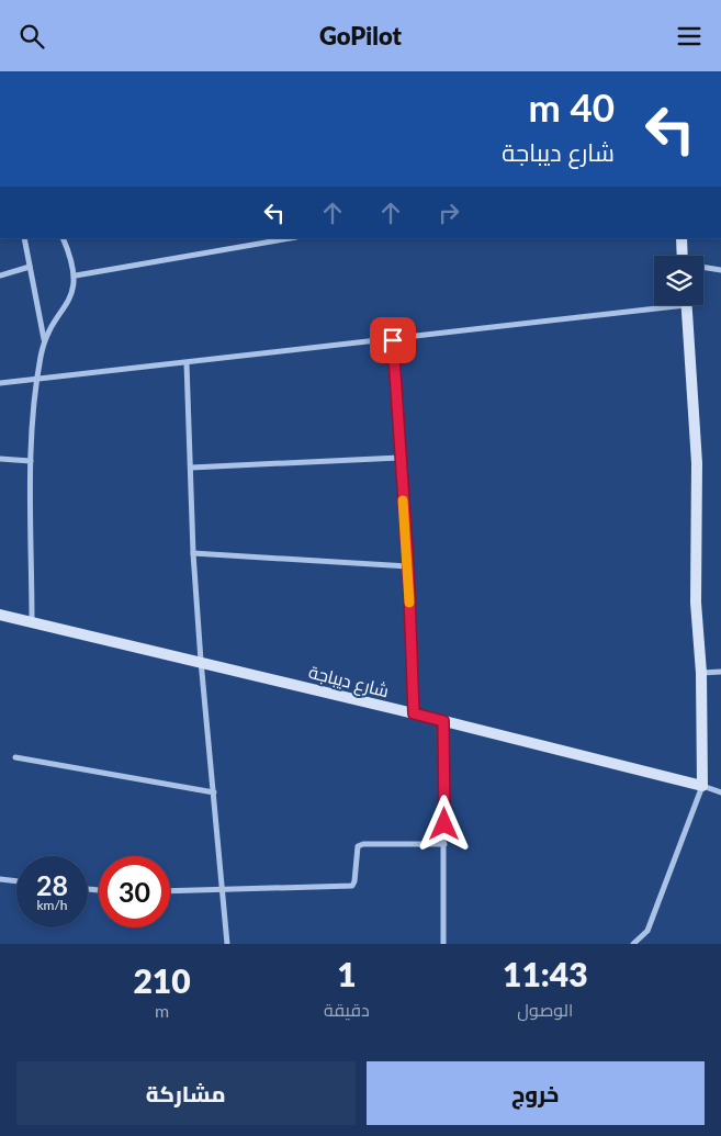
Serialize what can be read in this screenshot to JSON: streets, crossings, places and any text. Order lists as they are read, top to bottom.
{
  "streets": {
    "street": ["شارع ديباجة"]
  },
  "page": {
    "header": "GoPilot",
    "turn": ["40 m", "شارع ديباجة"],
    "speed": "28 km/h",
    "limit": "30",
    "eta": [
      "11:43",
      "الوصول",
      "1",
      "دقيقة",
      "210",
      "m"
    ],
    "buttons": ["خروج", "مشاركة"]
  }
}
